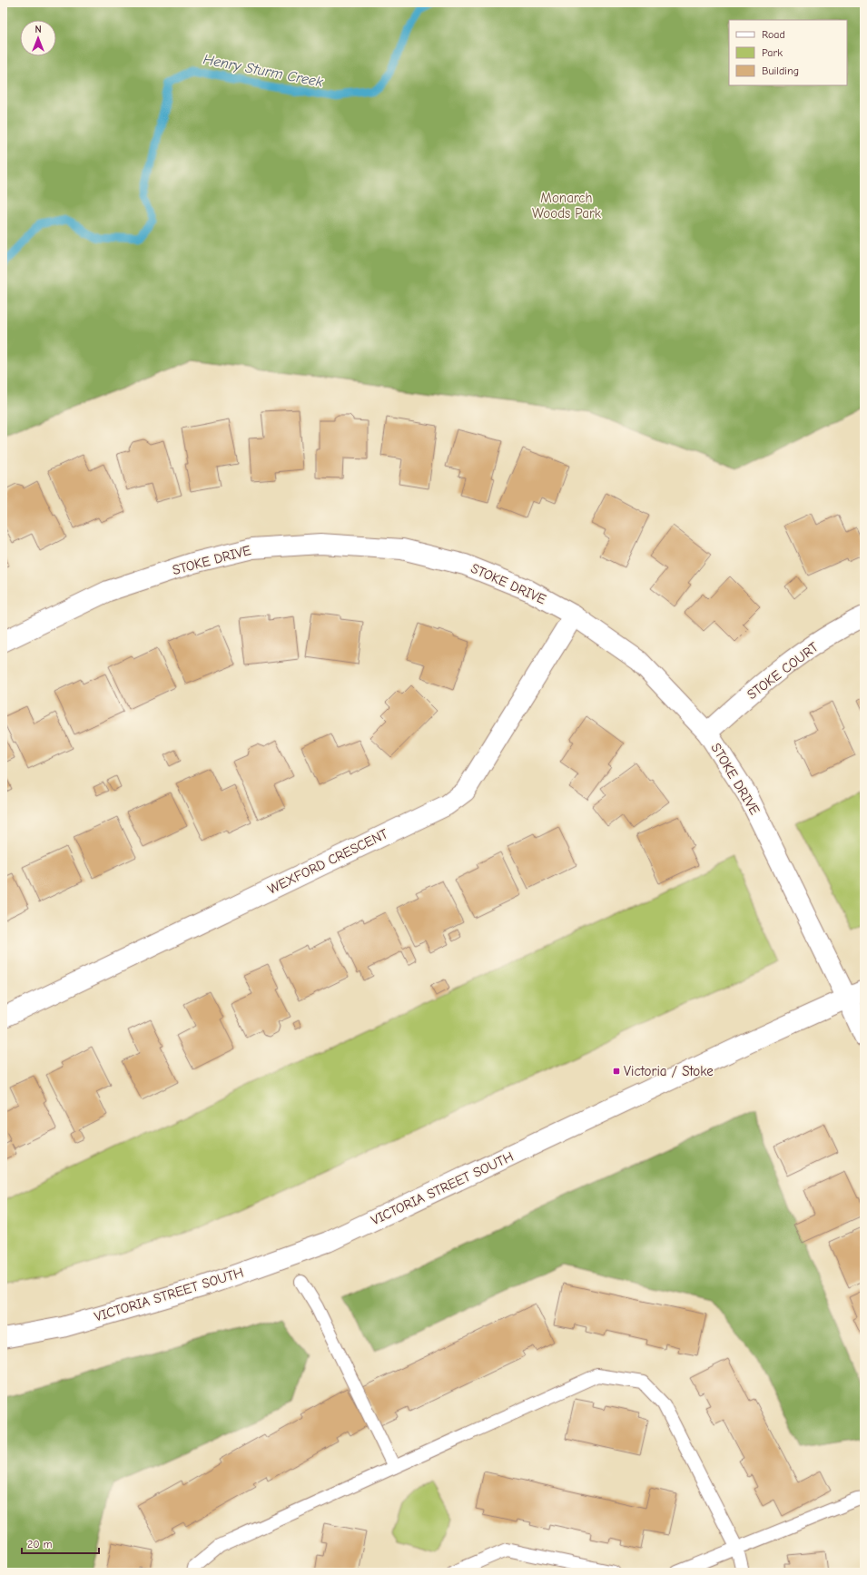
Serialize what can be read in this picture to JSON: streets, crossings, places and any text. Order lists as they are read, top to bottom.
{
  "streets": {
    "street": [
      "STOKE DRIVE",
      "STOKE COURT",
      "WEXFORD CRESCENT",
      "VICTORIA STREET SOUTH"
    ]
  },
  "crossings": [
    ["STOKE DRIVE", "STOKE COURT"],
    ["STOKE DRIVE", "WEXFORD CRESCENT"],
    ["STOKE DRIVE", "VICTORIA STREET SOUTH"]
  ],
  "water": ["Henry Sturm Creek"],
  "parks": ["Monarch Woods Park"],
  "places": {
    "transit": ["Victoria / Stoke"]
  },
  "legend": ["Road", "Park", "Building"],
  "scale_bar": "20 m",
  "north": "top"
}
